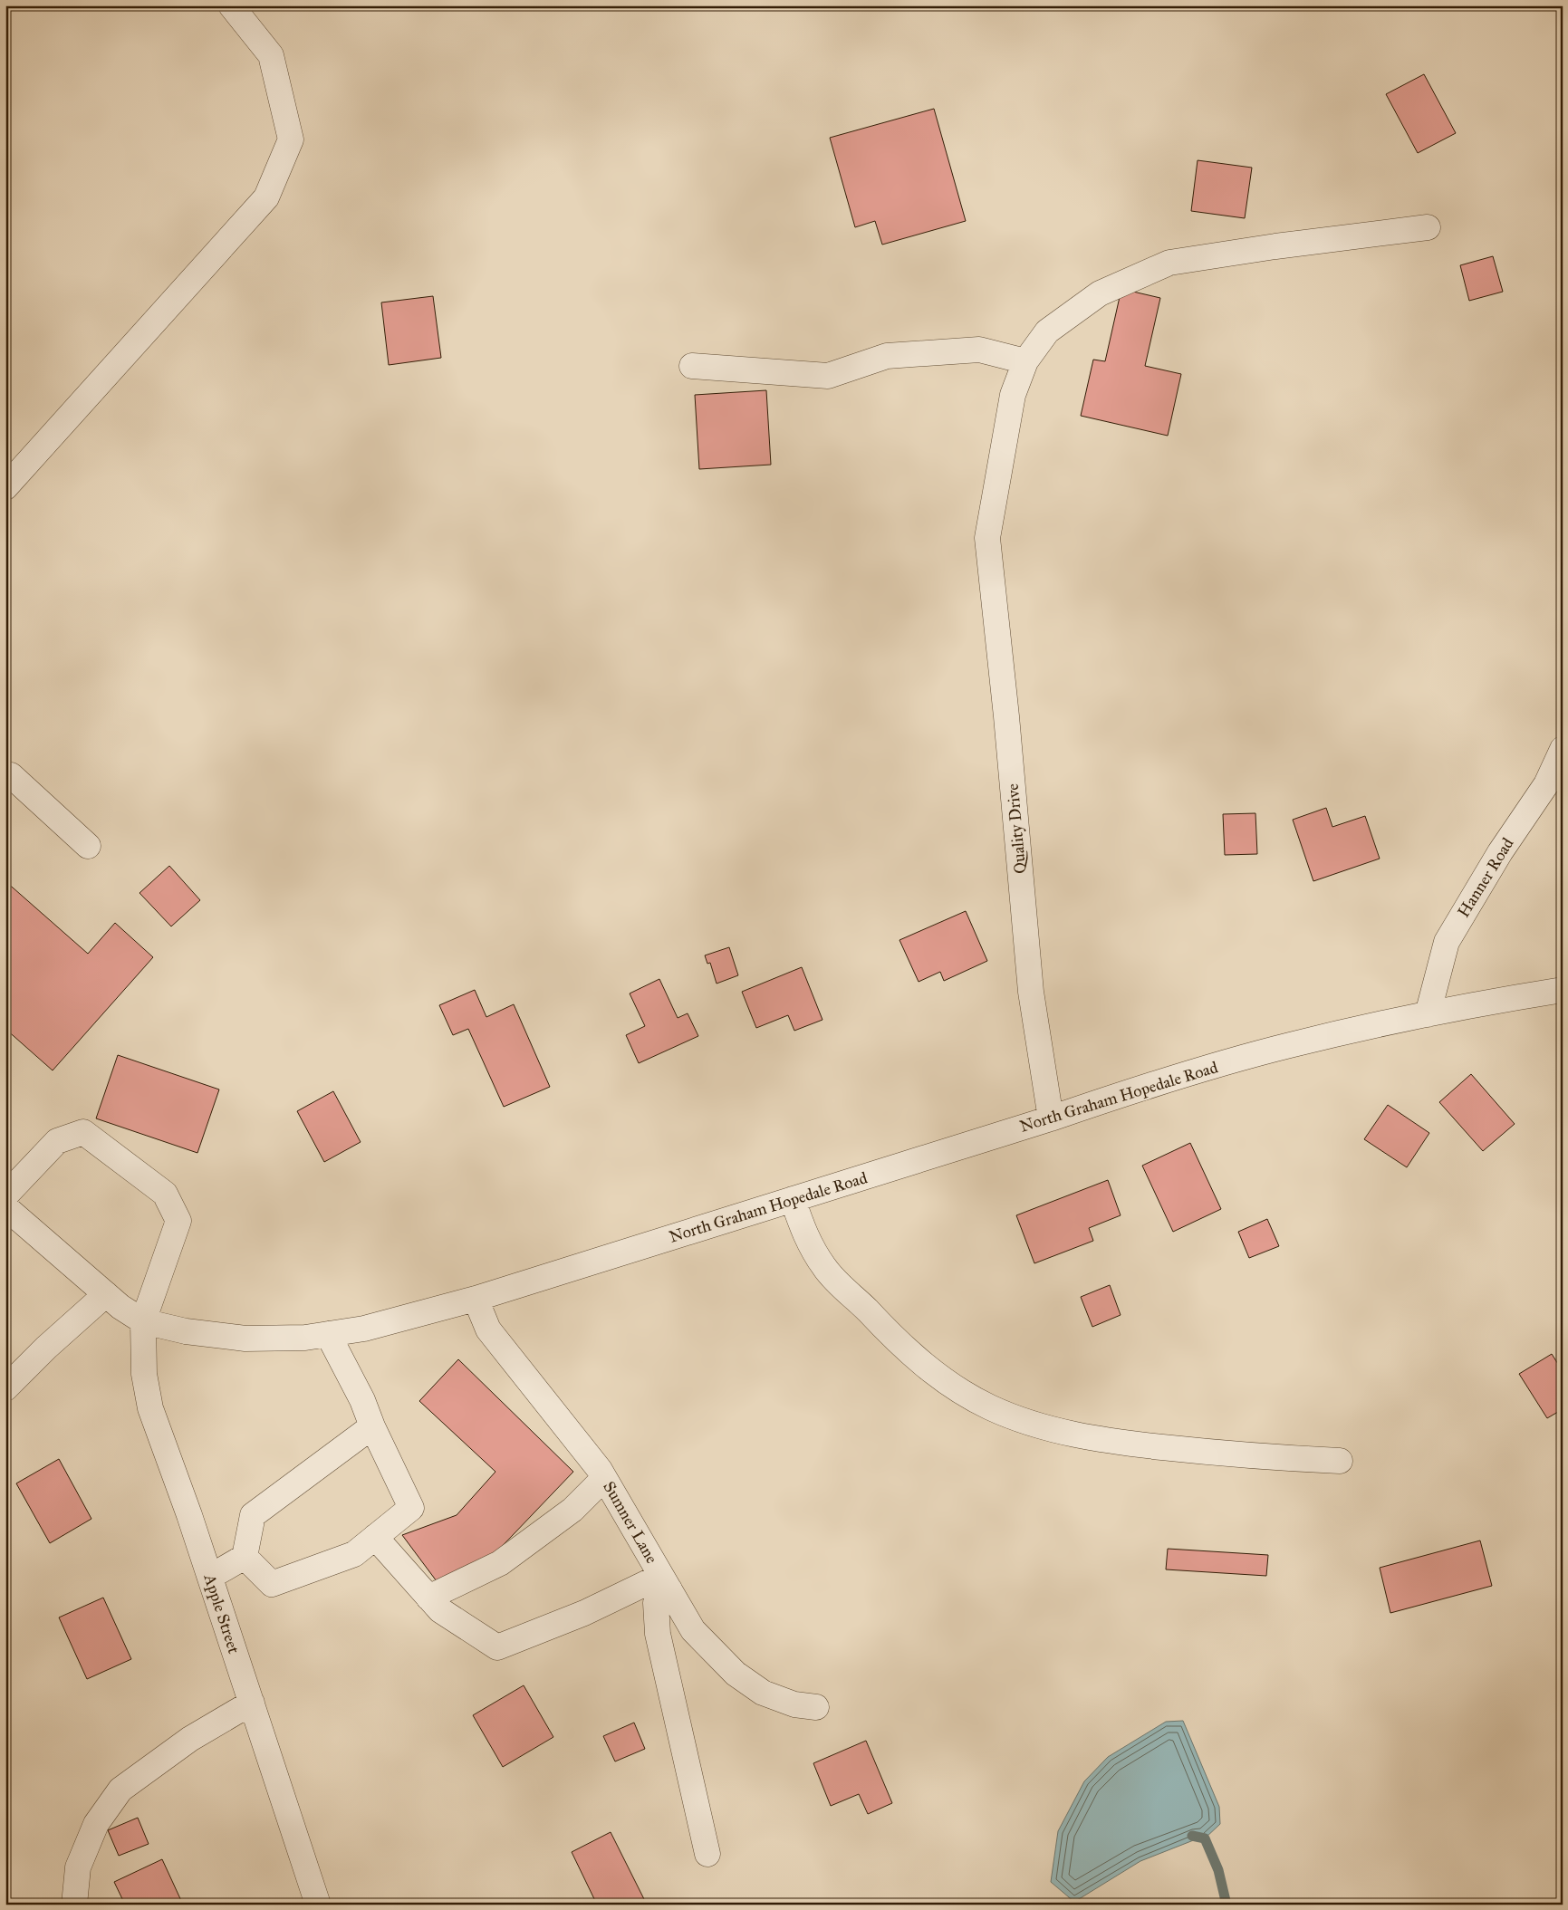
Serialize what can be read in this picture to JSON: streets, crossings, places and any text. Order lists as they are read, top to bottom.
{
  "streets": {
    "street": [
      "Quality Drive",
      "Hanner Road",
      "North Graham Hopedale Road",
      "Sumner Lane",
      "Apple Street"
    ]
  },
  "crossings": [
    ["Quality Drive", "North Graham Hopedale Road"],
    ["Hanner Road", "North Graham Hopedale Road"],
    ["North Graham Hopedale Road", "Sumner Lane"],
    ["North Graham Hopedale Road", "Apple Street"]
  ]
}
